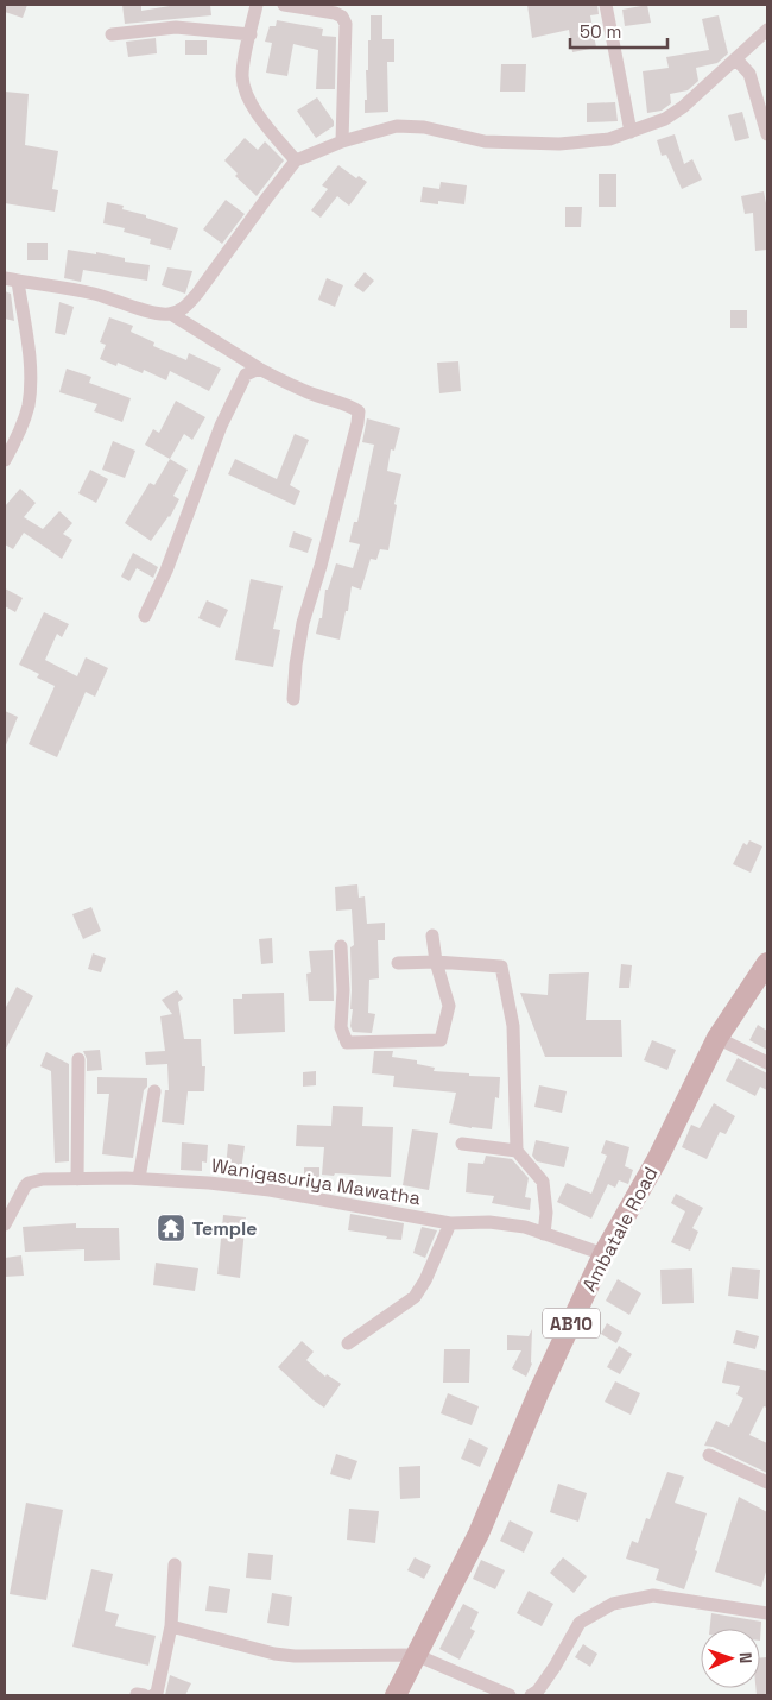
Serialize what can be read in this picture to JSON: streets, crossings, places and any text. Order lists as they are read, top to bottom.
{
  "streets": {
    "main road": ["Ambatale Road", "AB10"],
    "street": ["Wanigasuriya Mawatha"]
  },
  "crossings": [
    ["Wanigasuriya Mawatha", "Ambatale Road"]
  ],
  "places": {
    "temple": ["Temple"]
  },
  "scale_bar": "50 m",
  "north": "right"
}
